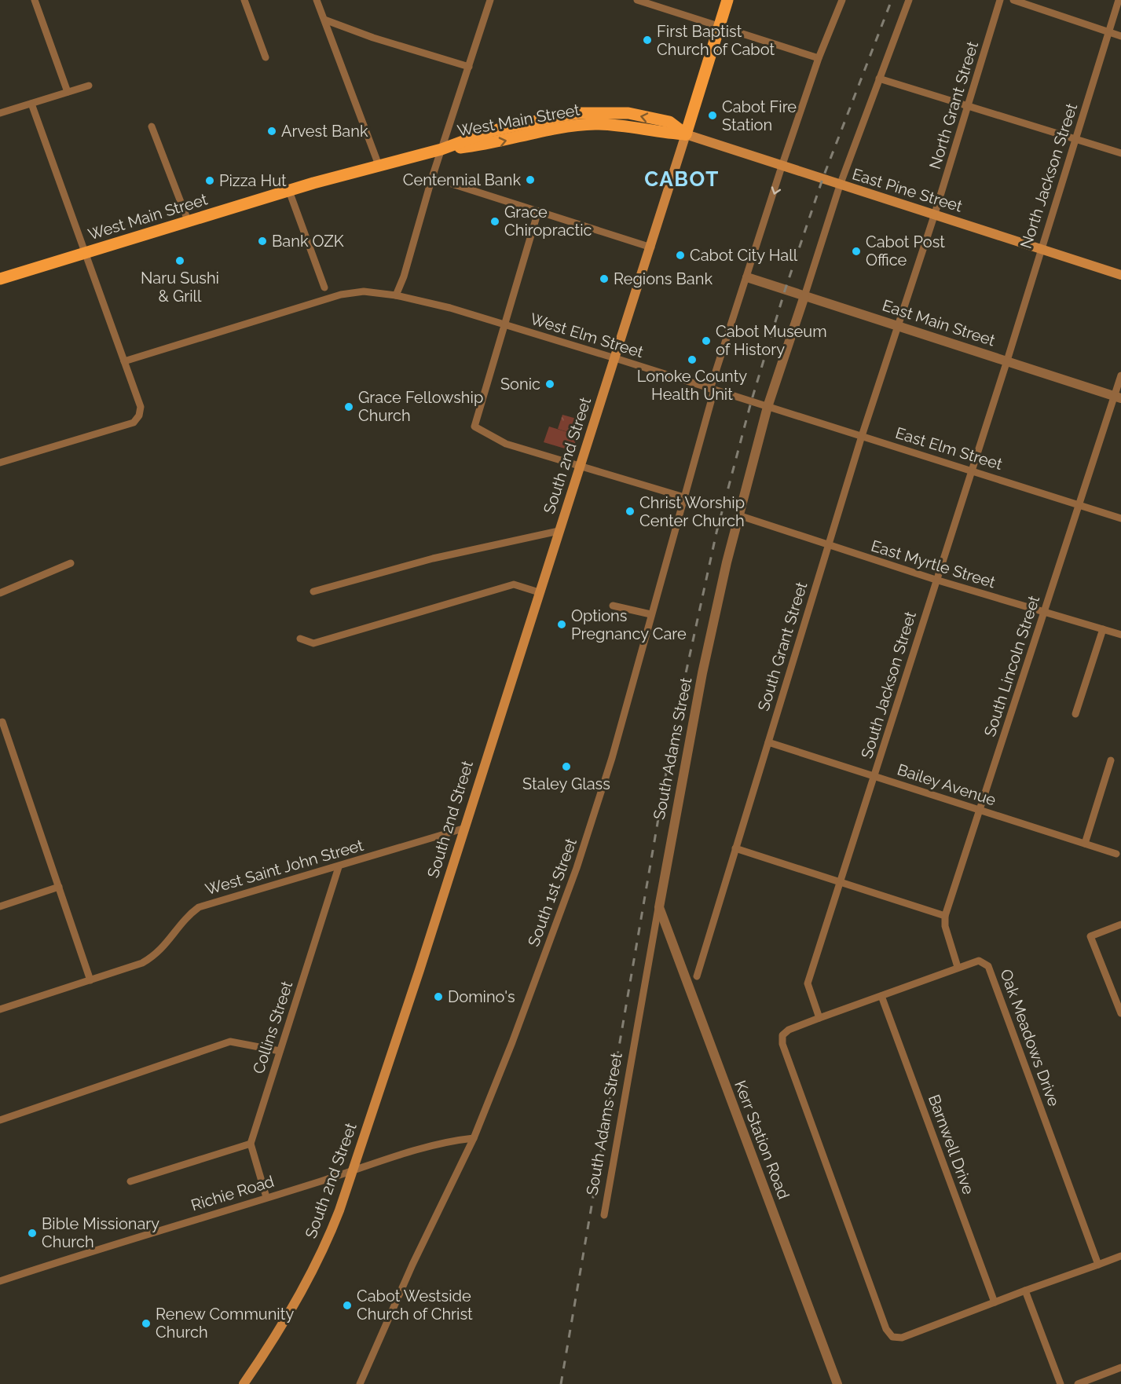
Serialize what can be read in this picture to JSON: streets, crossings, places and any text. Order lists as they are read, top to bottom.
{
  "streets": {
    "main road": ["West Main Street", "East Pine Street", "South 2nd Street"],
    "street": [
      "North Grant Street",
      "North Jackson Street",
      "East Main Street",
      "West Elm Street",
      "East Elm Street",
      "East Myrtle Street",
      "South Grant Street",
      "South Lincoln Street",
      "South Jackson Street",
      "South Adams Street",
      "Bailey Avenue",
      "West Saint John Street",
      "South 1st Street",
      "Collins Street",
      "Oak Meadows Drive",
      "Kerr Station Road",
      "Barnwell Drive",
      "Richie Road"
    ]
  },
  "crossings": [
    ["North Grant Street", "East Pine Street"],
    ["North Grant Street", "East Main Street"],
    ["North Grant Street", "South Grant Street"],
    ["West Main Street", "East Pine Street"],
    ["West Main Street", "South 2nd Street"],
    ["North Jackson Street", "East Pine Street"],
    ["North Jackson Street", "East Main Street"],
    ["North Jackson Street", "South Jackson Street"],
    ["East Pine Street", "South 2nd Street"],
    ["East Pine Street", "South 1st Street"],
    ["East Main Street", "South Grant Street"],
    ["East Main Street", "South Lincoln Street"],
    ["East Main Street", "South Jackson Street"],
    ["East Main Street", "South Adams Street"],
    ["East Main Street", "South 1st Street"],
    ["West Elm Street", "East Elm Street"],
    ["West Elm Street", "South 2nd Street"],
    ["West Elm Street", "South Adams Street"],
    ["West Elm Street", "South 1st Street"],
    ["East Elm Street", "South Grant Street"],
    ["East Elm Street", "South Lincoln Street"],
    ["East Elm Street", "South Jackson Street"],
    ["East Elm Street", "South Adams Street"],
    ["South 2nd Street", "West Saint John Street"],
    ["South 2nd Street", "Richie Road"],
    ["East Myrtle Street", "South Grant Street"],
    ["East Myrtle Street", "South Lincoln Street"],
    ["East Myrtle Street", "South Jackson Street"],
    ["East Myrtle Street", "South Adams Street"],
    ["South Grant Street", "Bailey Avenue"],
    ["South Lincoln Street", "Bailey Avenue"],
    ["South Lincoln Street", "Oak Meadows Drive"],
    ["South Jackson Street", "Bailey Avenue"],
    ["South Jackson Street", "Oak Meadows Drive"],
    ["South Adams Street", "Kerr Station Road"],
    ["West Saint John Street", "Collins Street"],
    ["South 1st Street", "Richie Road"],
    ["Oak Meadows Drive", "Barnwell Drive"]
  ],
  "districts": ["CABOT"],
  "places": [
    "First Baptist Church of Cabot",
    "Cabot Fire Station",
    "Arvest Bank",
    "Centennial Bank",
    "Pizza Hut",
    "Grace Chiropractic",
    "Bank OZK",
    "Cabot Post Office",
    "Cabot City Hall",
    "Naru Sushi & Grill",
    "Regions Bank",
    "Cabot Museum of History",
    "Lonoke County Health Unit",
    "Sonic",
    "Grace Fellowship Church",
    "Christ Worship Center Church",
    "Options Pregnancy Care",
    "Staley Glass",
    "Domino's",
    "Bible Missionary Church",
    "Cabot Westside Church of Christ",
    "Renew Community Church"
  ]
}
